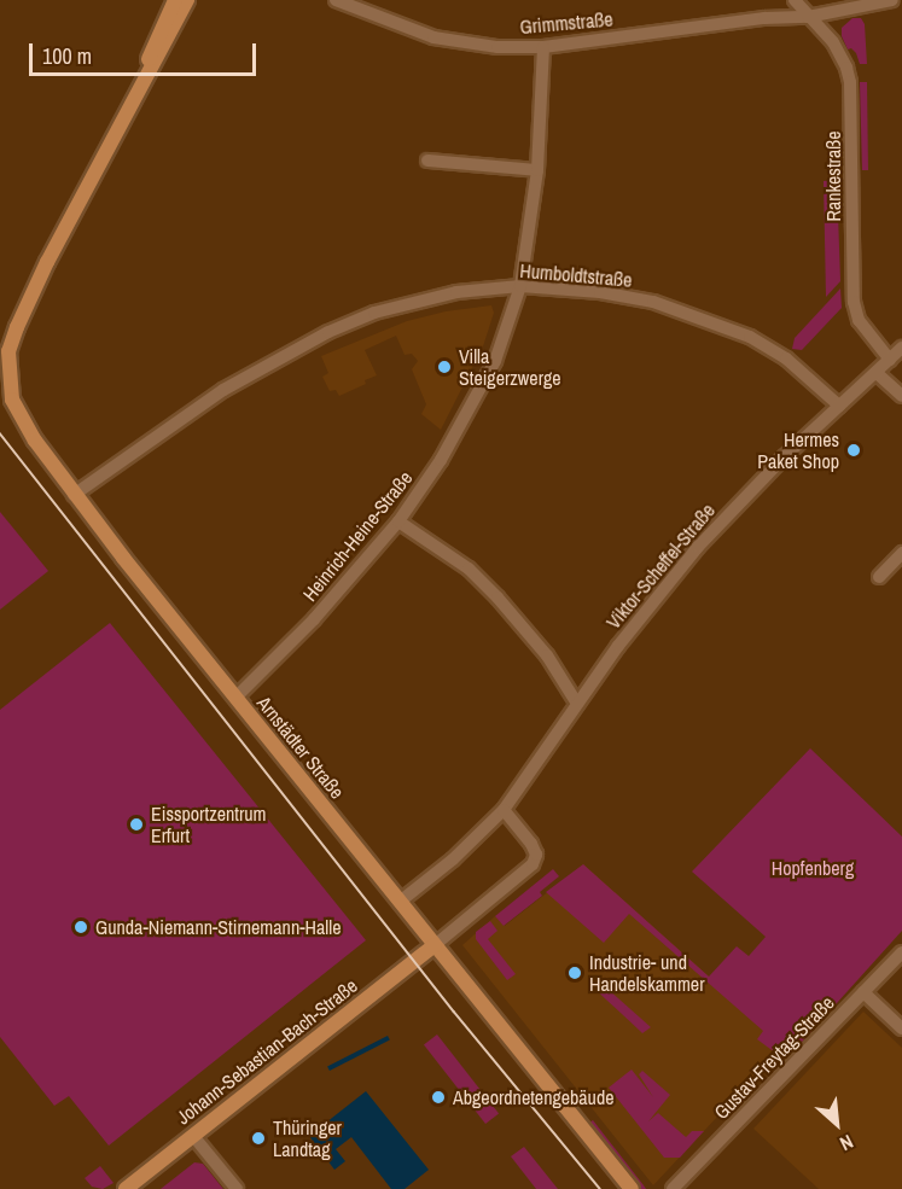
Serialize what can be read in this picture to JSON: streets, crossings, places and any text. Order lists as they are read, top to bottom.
{
  "streets": {
    "main road": ["Arnstädter Straße", "Johann-Sebastian-Bach-Straße"],
    "street": [
      "Grimmstraße",
      "Rankestraße",
      "Humboldtstraße",
      "Heinrich-Heine-Straße",
      "Viktor-Scheffel-Straße",
      "Gustav-Freytag-Straße"
    ]
  },
  "crossings": [
    ["Grimmstraße", "Rankestraße"],
    ["Grimmstraße", "Heinrich-Heine-Straße"],
    ["Rankestraße", "Viktor-Scheffel-Straße"],
    ["Humboldtstraße", "Heinrich-Heine-Straße"],
    ["Humboldtstraße", "Viktor-Scheffel-Straße"],
    ["Humboldtstraße", "Arnstädter Straße"],
    ["Heinrich-Heine-Straße", "Arnstädter Straße"],
    ["Viktor-Scheffel-Straße", "Arnstädter Straße"],
    ["Arnstädter Straße", "Johann-Sebastian-Bach-Straße"]
  ],
  "parks": ["Hopfenberg"],
  "places": [
    "Villa Steigerzwerge",
    "Hermes Paket Shop",
    "Eissportzentrum Erfurt",
    "Gunda-Niemann-Stirnemann-Halle",
    "Industrie- und Handelskammer",
    "Abgeordnetengebäude",
    "Thüringer Landtag"
  ],
  "scale_bar": "100 m",
  "north": "bottom right"
}
